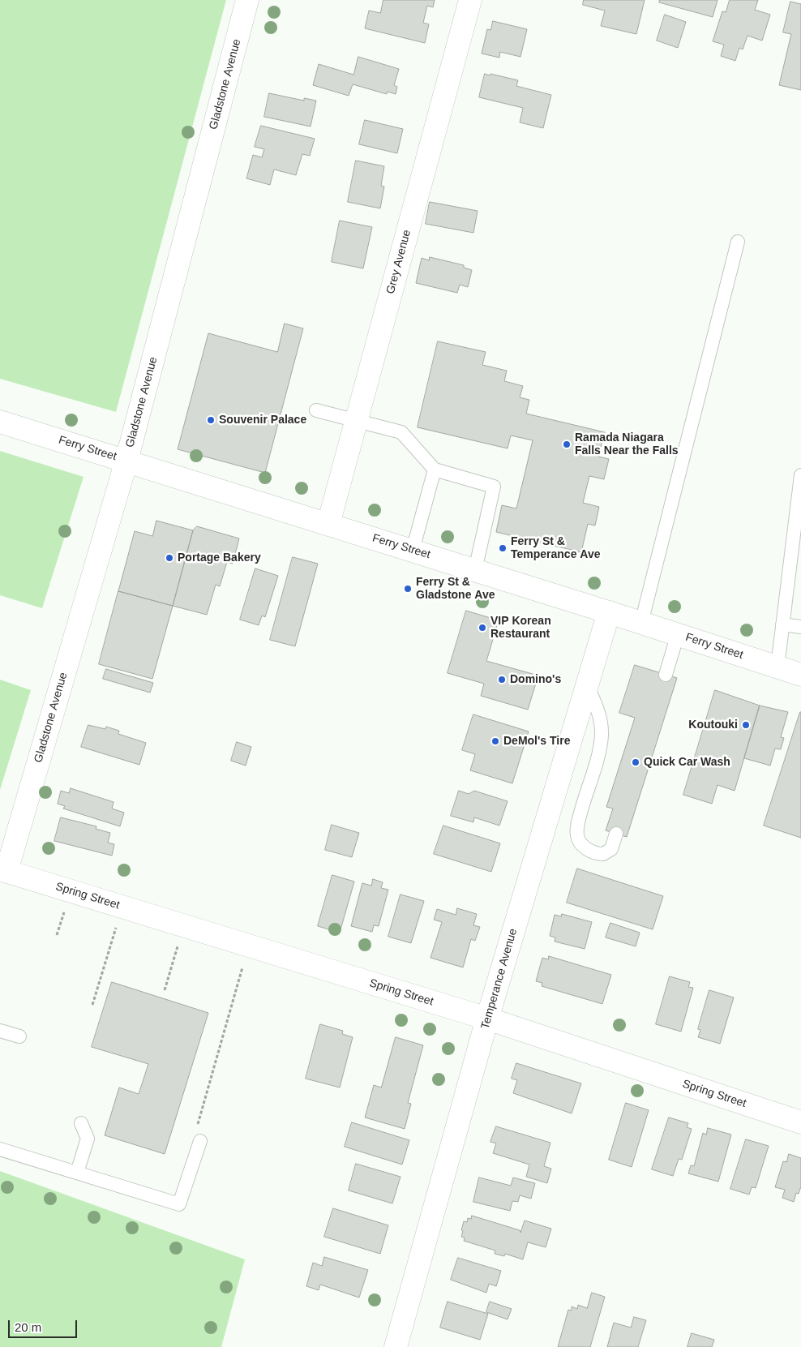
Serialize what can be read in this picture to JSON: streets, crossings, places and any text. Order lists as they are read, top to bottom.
{
  "streets": {
    "street": [
      "Gladstone Avenue",
      "Grey Avenue",
      "Ferry Street",
      "Spring Street",
      "Temperance Avenue"
    ]
  },
  "crossings": [
    ["Gladstone Avenue", "Ferry Street"],
    ["Gladstone Avenue", "Spring Street"],
    ["Grey Avenue", "Ferry Street"],
    ["Ferry Street", "Temperance Avenue"],
    ["Spring Street", "Temperance Avenue"]
  ],
  "places": [
    "Souvenir Palace",
    "Ramada Niagara Falls Near the Falls",
    "Ferry St & Temperance Ave",
    "Portage Bakery",
    "Ferry St & Gladstone Ave",
    "VIP Korean Restaurant",
    "Domino's",
    "Koutouki",
    "DeMol's Tire",
    "Quick Car Wash"
  ],
  "scale_bar": "20 m"
}
